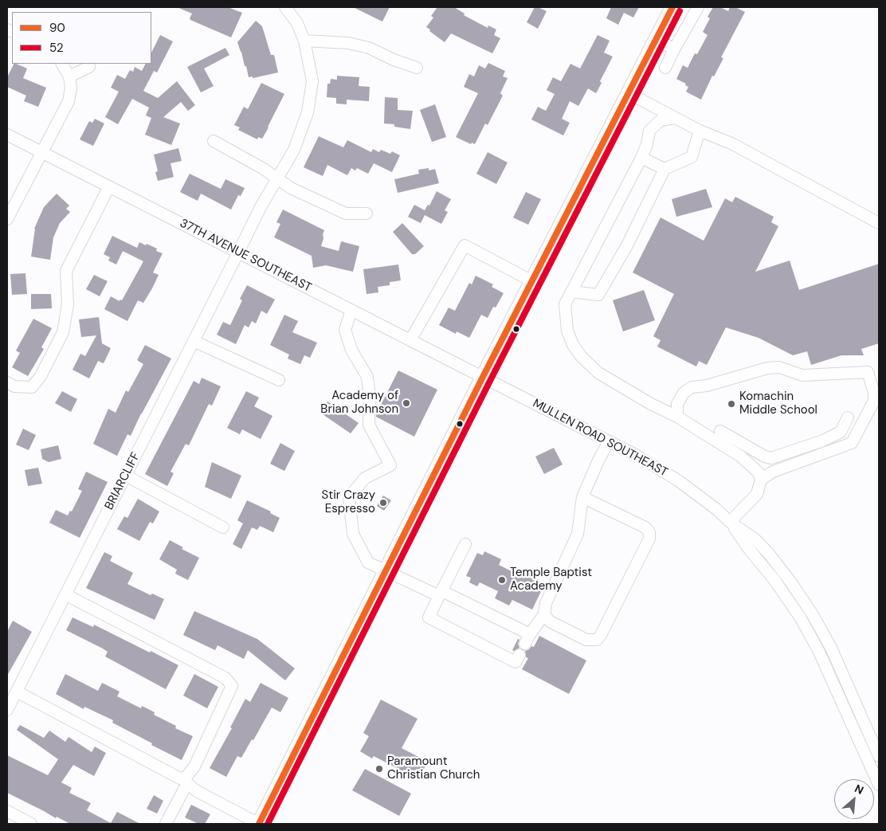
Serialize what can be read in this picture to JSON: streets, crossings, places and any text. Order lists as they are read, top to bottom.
{
  "streets": {
    "street": ["37TH AVENUE SOUTHEAST", "MULLEN ROAD SOUTHEAST", "BRIARCLIFF"]
  },
  "crossings": [
    ["37TH AVENUE SOUTHEAST", "MULLEN ROAD SOUTHEAST"],
    ["37TH AVENUE SOUTHEAST", "BRIARCLIFF"]
  ],
  "places": [
    "Academy of Brian Johnson",
    "Komachin Middle School",
    "Stir Crazy Espresso",
    "Temple Baptist Academy",
    "Paramount Christian Church"
  ],
  "lines": ["transit line 90", "transit line 52"],
  "legend": ["90", "52"],
  "north": "top right"
}
